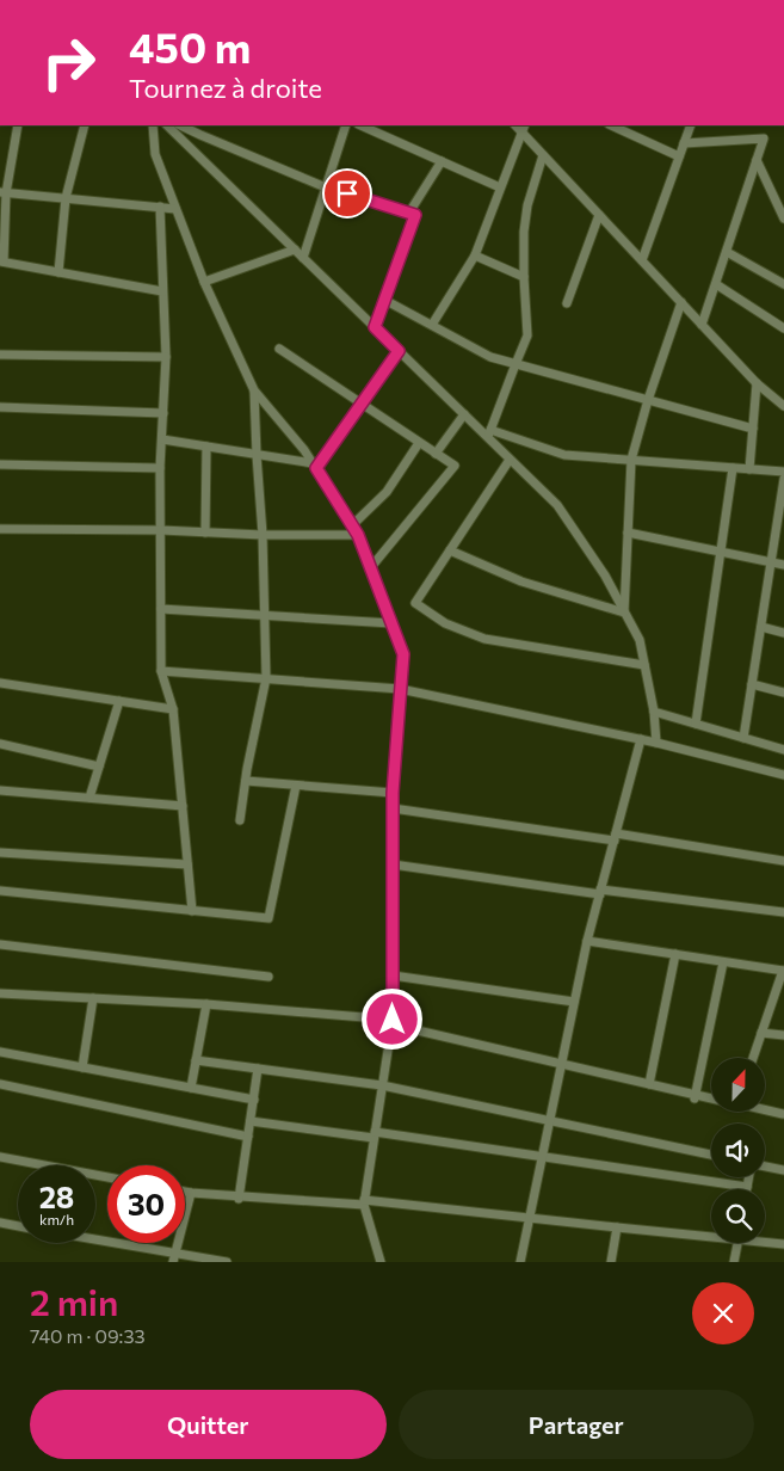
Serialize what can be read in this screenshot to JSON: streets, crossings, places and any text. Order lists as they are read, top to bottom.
{
  "north": "top",
  "page": {
    "turn": ["450 m", "Tournez à droite"],
    "speed": "28 km/h",
    "limit": "30",
    "heading": ["2 min", "740 m · 09:33"],
    "buttons": ["Quitter", "Partager"]
  }
}
